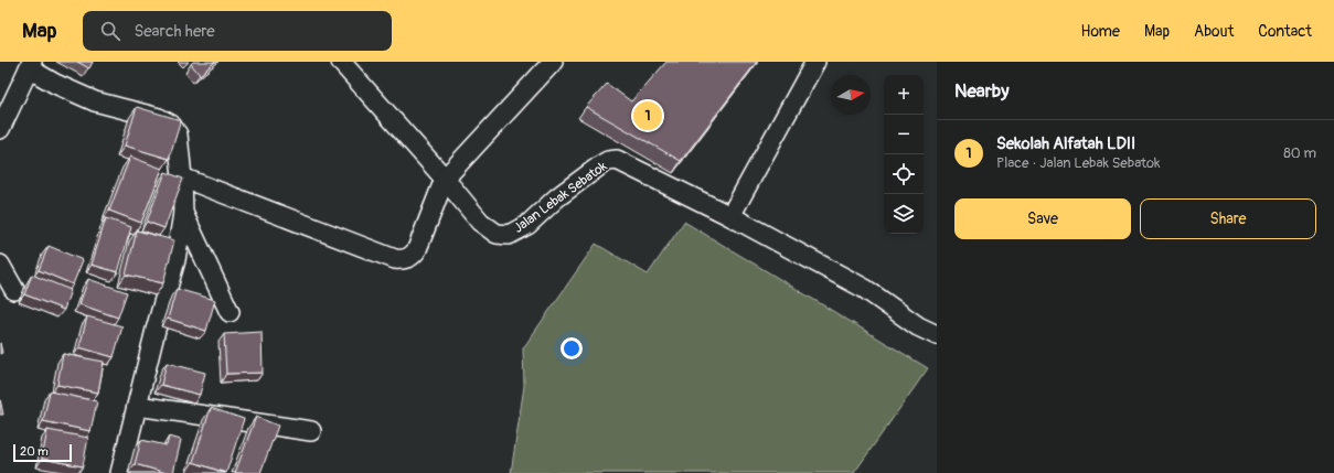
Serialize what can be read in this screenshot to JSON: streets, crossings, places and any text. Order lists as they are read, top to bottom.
{
  "streets": {
    "street": ["Jalan Lebak Sebatok"]
  },
  "scale_bar": "20 m",
  "north": "right",
  "page": {
    "header": "Map",
    "search": "Search here",
    "nav": [
      "Home",
      "Map",
      "About",
      "Contact"
    ],
    "heading": "Nearby",
    "map_buttons": ["+", "−"],
    "pins": "1",
    "list": [
      {
        "mark": "1",
        "name": "Sekolah Alfatah LDII",
        "note": "Place · Jalan Lebak Sebatok",
        "value": "80 m"
      }
    ],
    "buttons": ["Save", "Share"],
    "scale": "20 m"
  }
}
